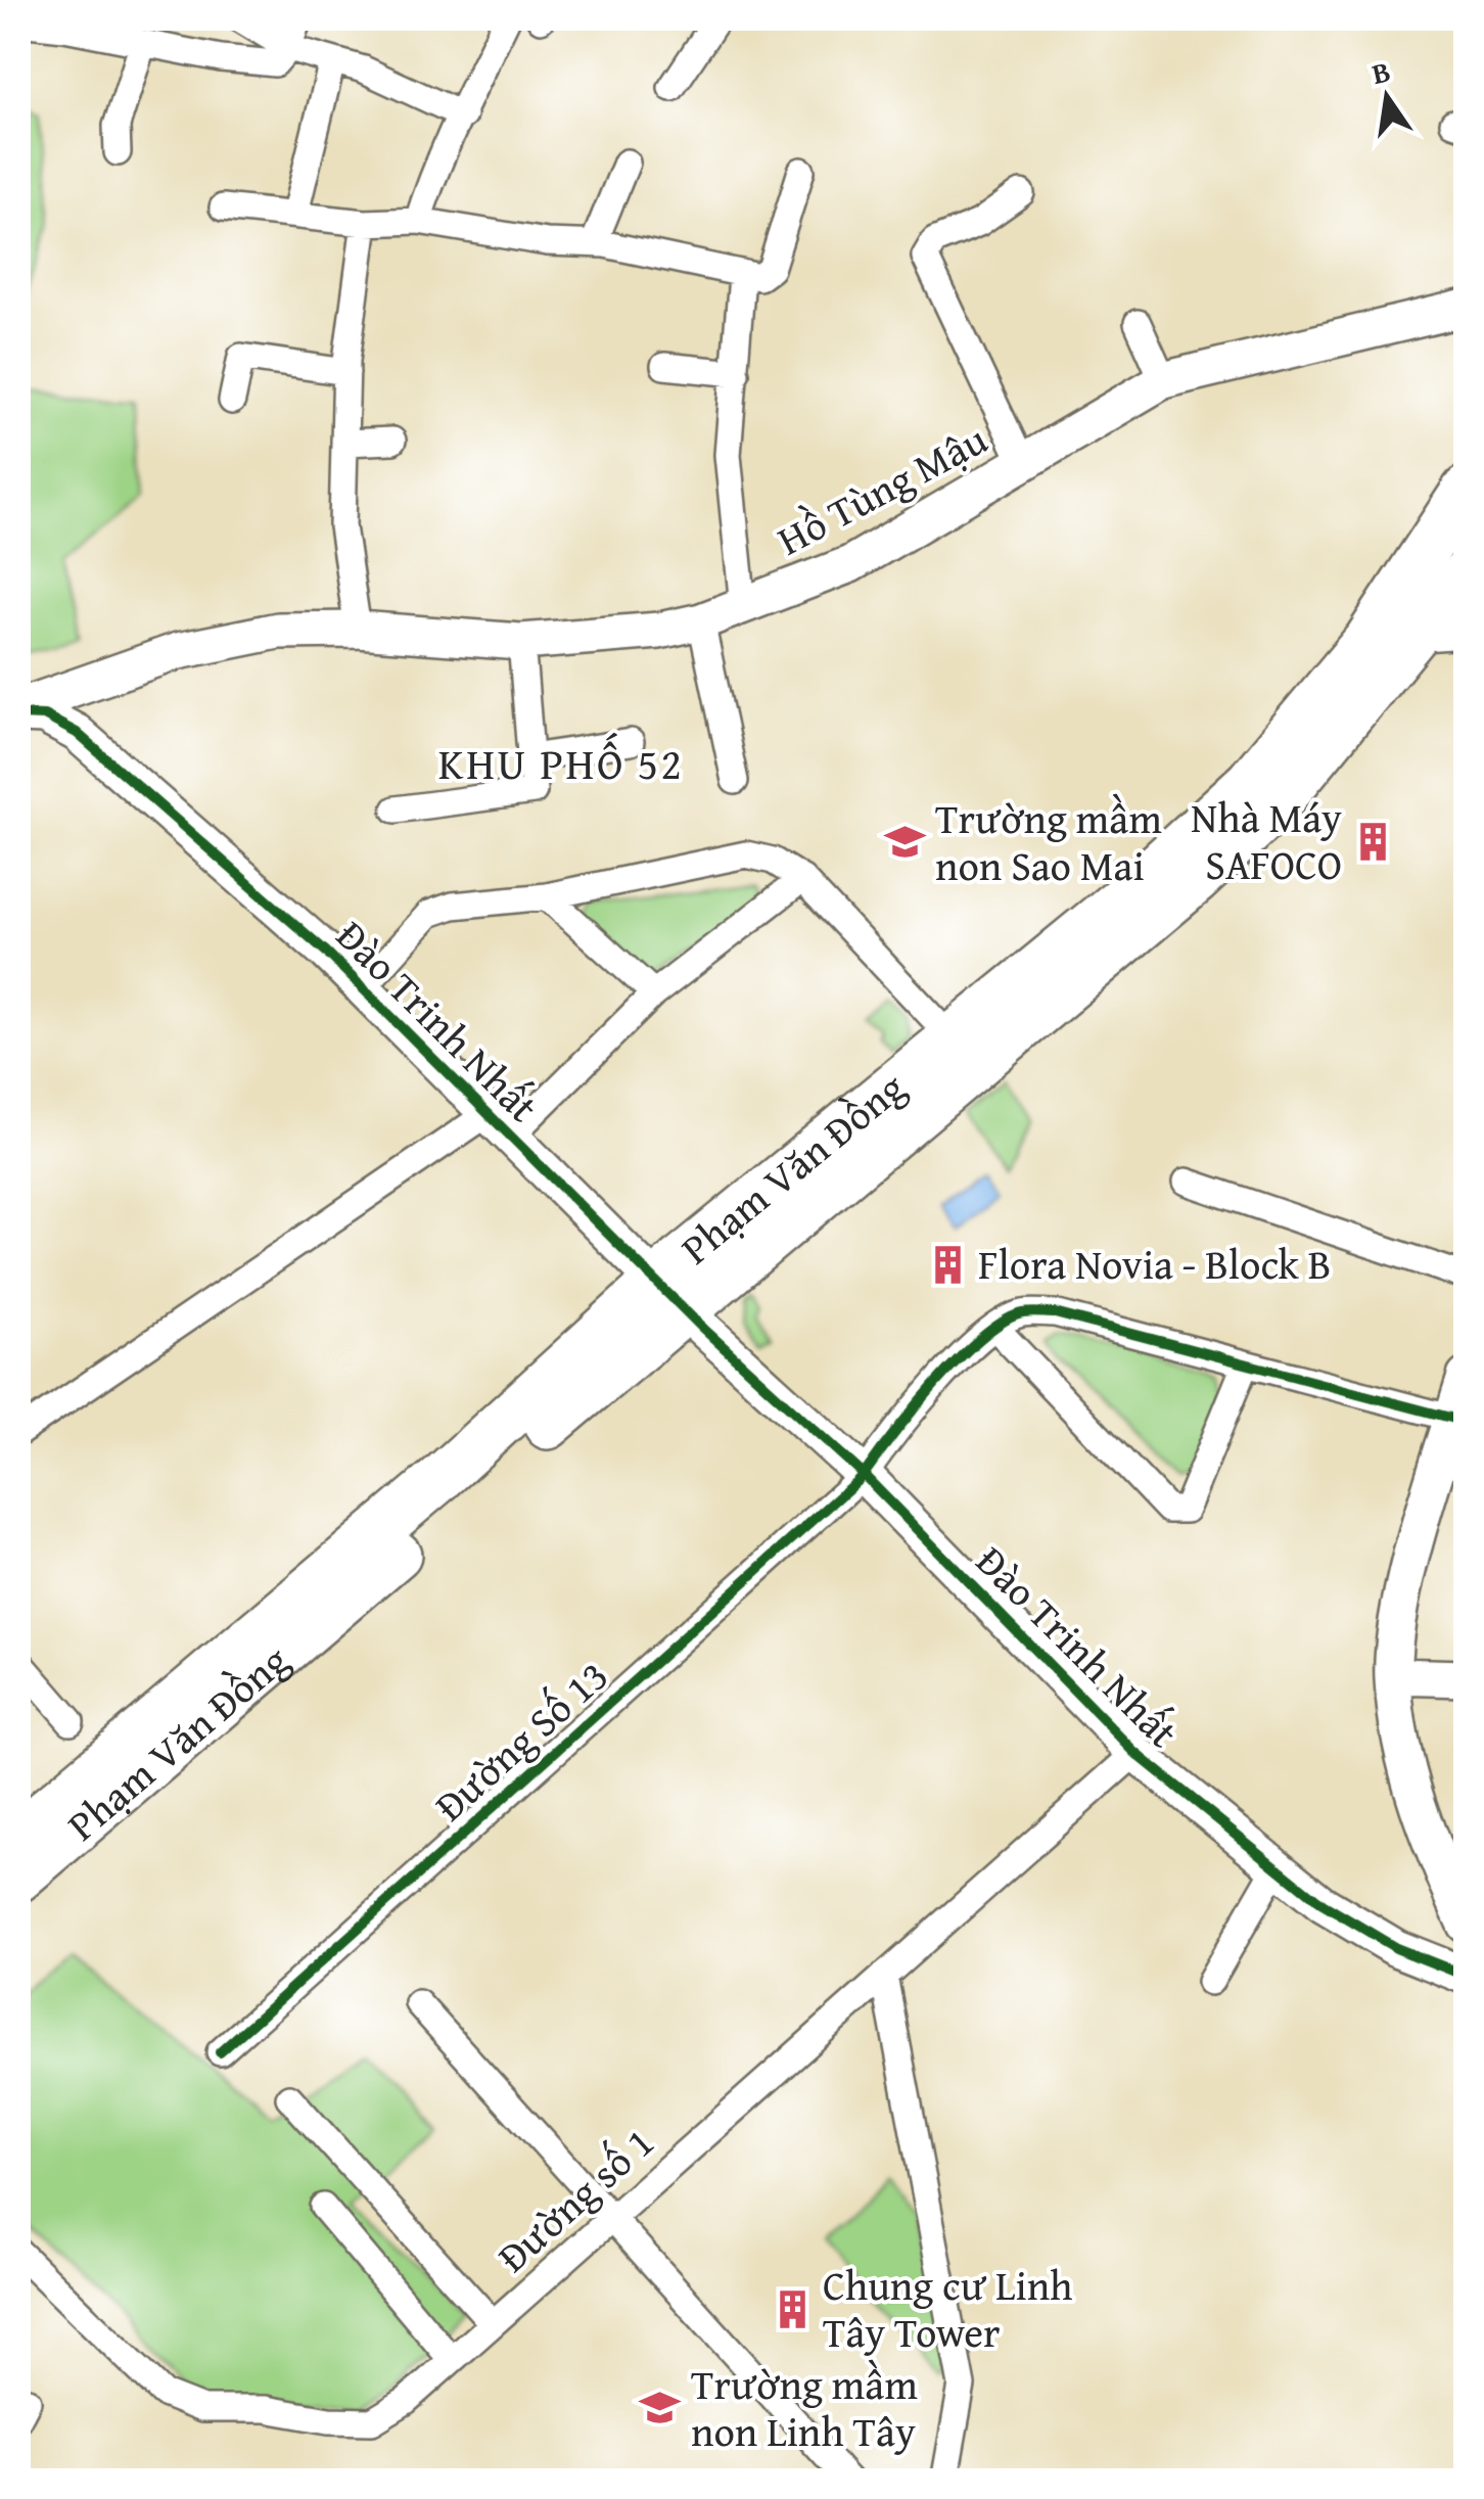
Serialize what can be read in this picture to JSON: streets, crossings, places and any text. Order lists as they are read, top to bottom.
{
  "streets": {
    "highway": ["Phạm Văn Đồng"],
    "street": [
      "Hồ Tùng Mậu",
      "Đào Trinh Nhất",
      "Đường Số 13",
      "Đường số 1"
    ]
  },
  "crossings": [
    ["Hồ Tùng Mậu", "Đào Trinh Nhất"],
    ["Đào Trinh Nhất", "Phạm Văn Đồng"],
    ["Đào Trinh Nhất", "Đường Số 13"],
    ["Đào Trinh Nhất", "Đường số 1"]
  ],
  "districts": ["KHU PHỐ 52"],
  "places": {
    "building": ["Nhà Máy SAFOCO", "Flora Novia - Block B", "Chung cư Linh Tây Tower"],
    "school or university": ["Trường mầm non Sao Mai", "Trường mầm non Linh Tây"]
  },
  "north": "top"
}
